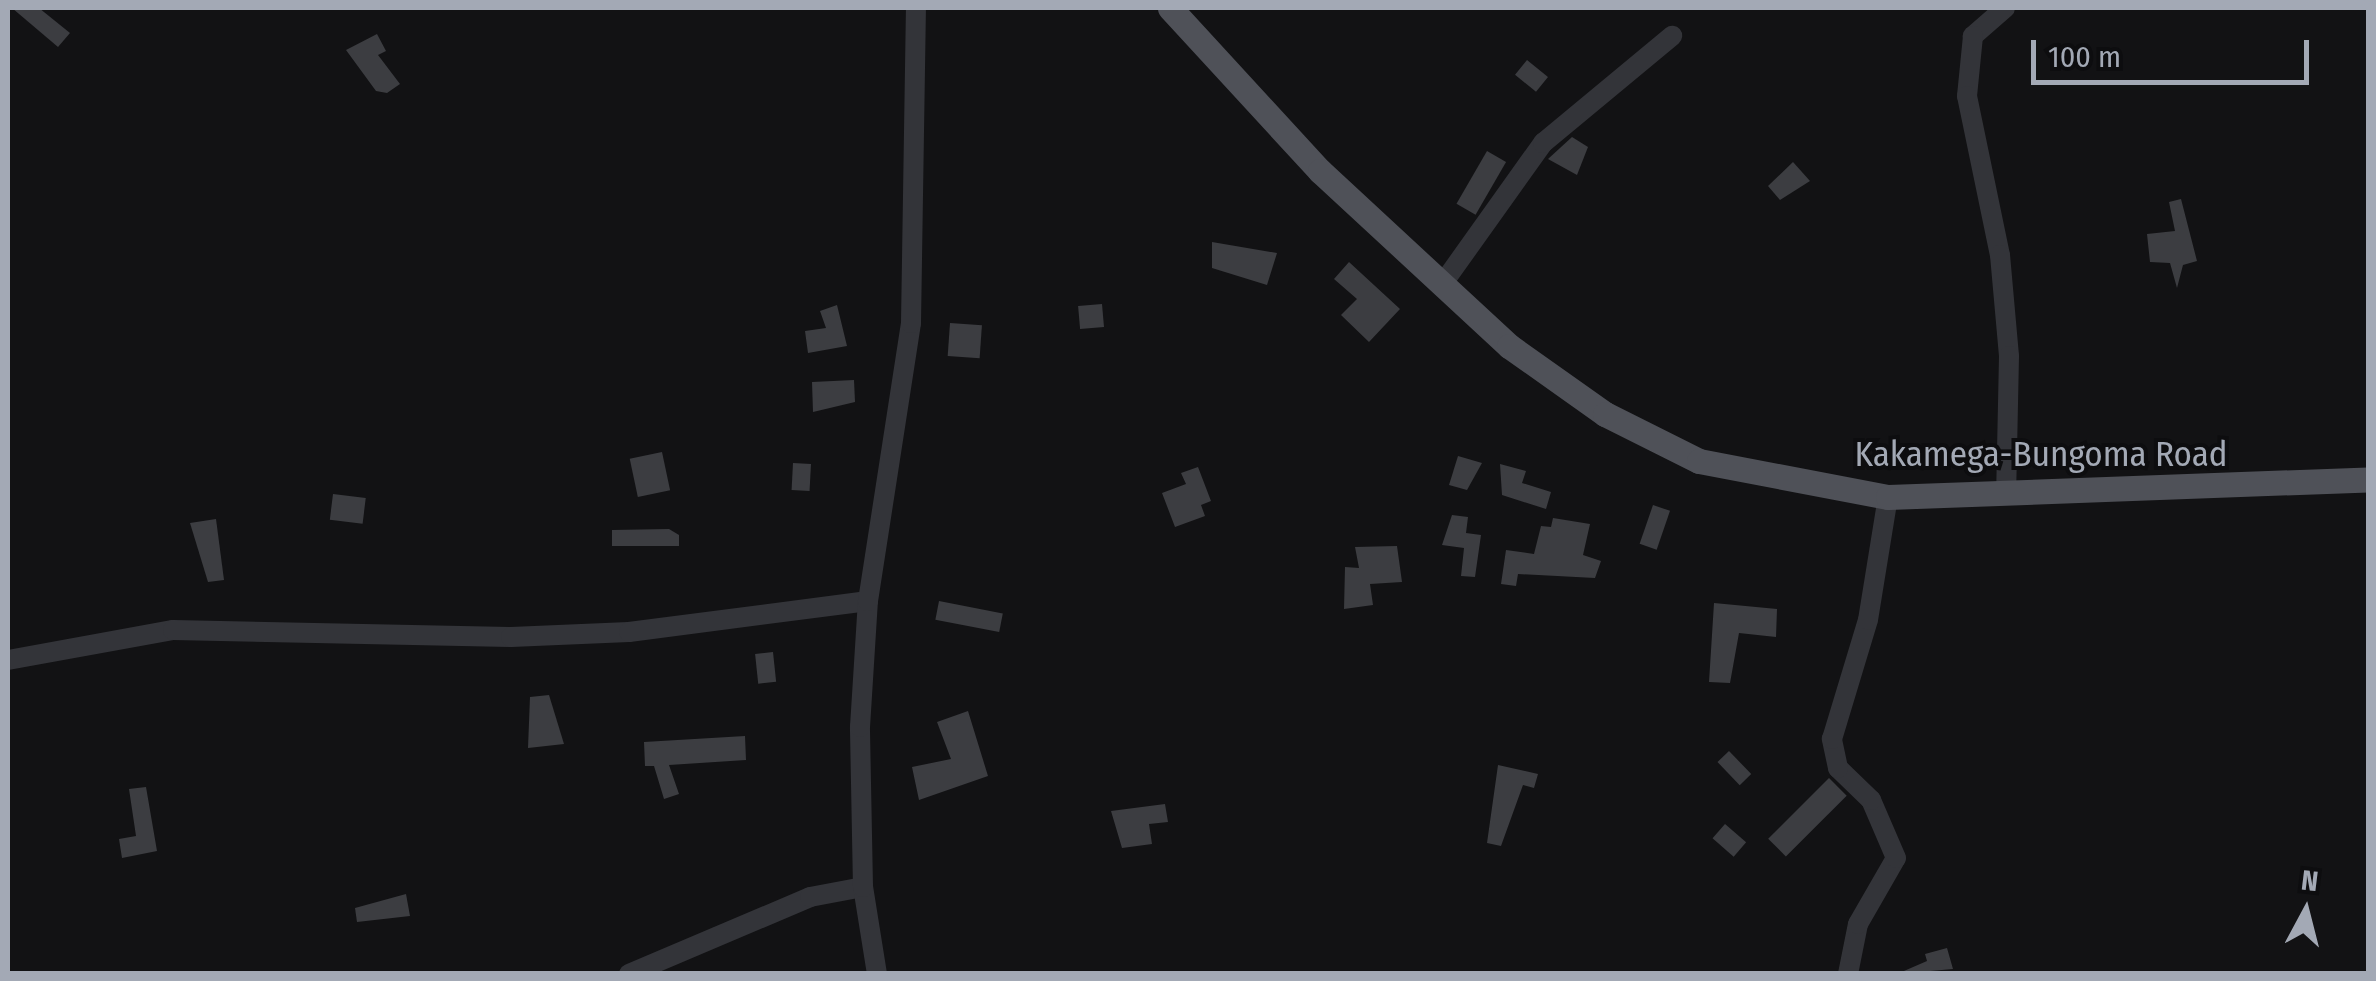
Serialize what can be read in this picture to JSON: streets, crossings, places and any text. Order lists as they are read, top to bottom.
{
  "streets": {
    "main road": ["Kakamega-Bungoma Road"]
  },
  "scale_bar": "100 m",
  "north": "top"
}
